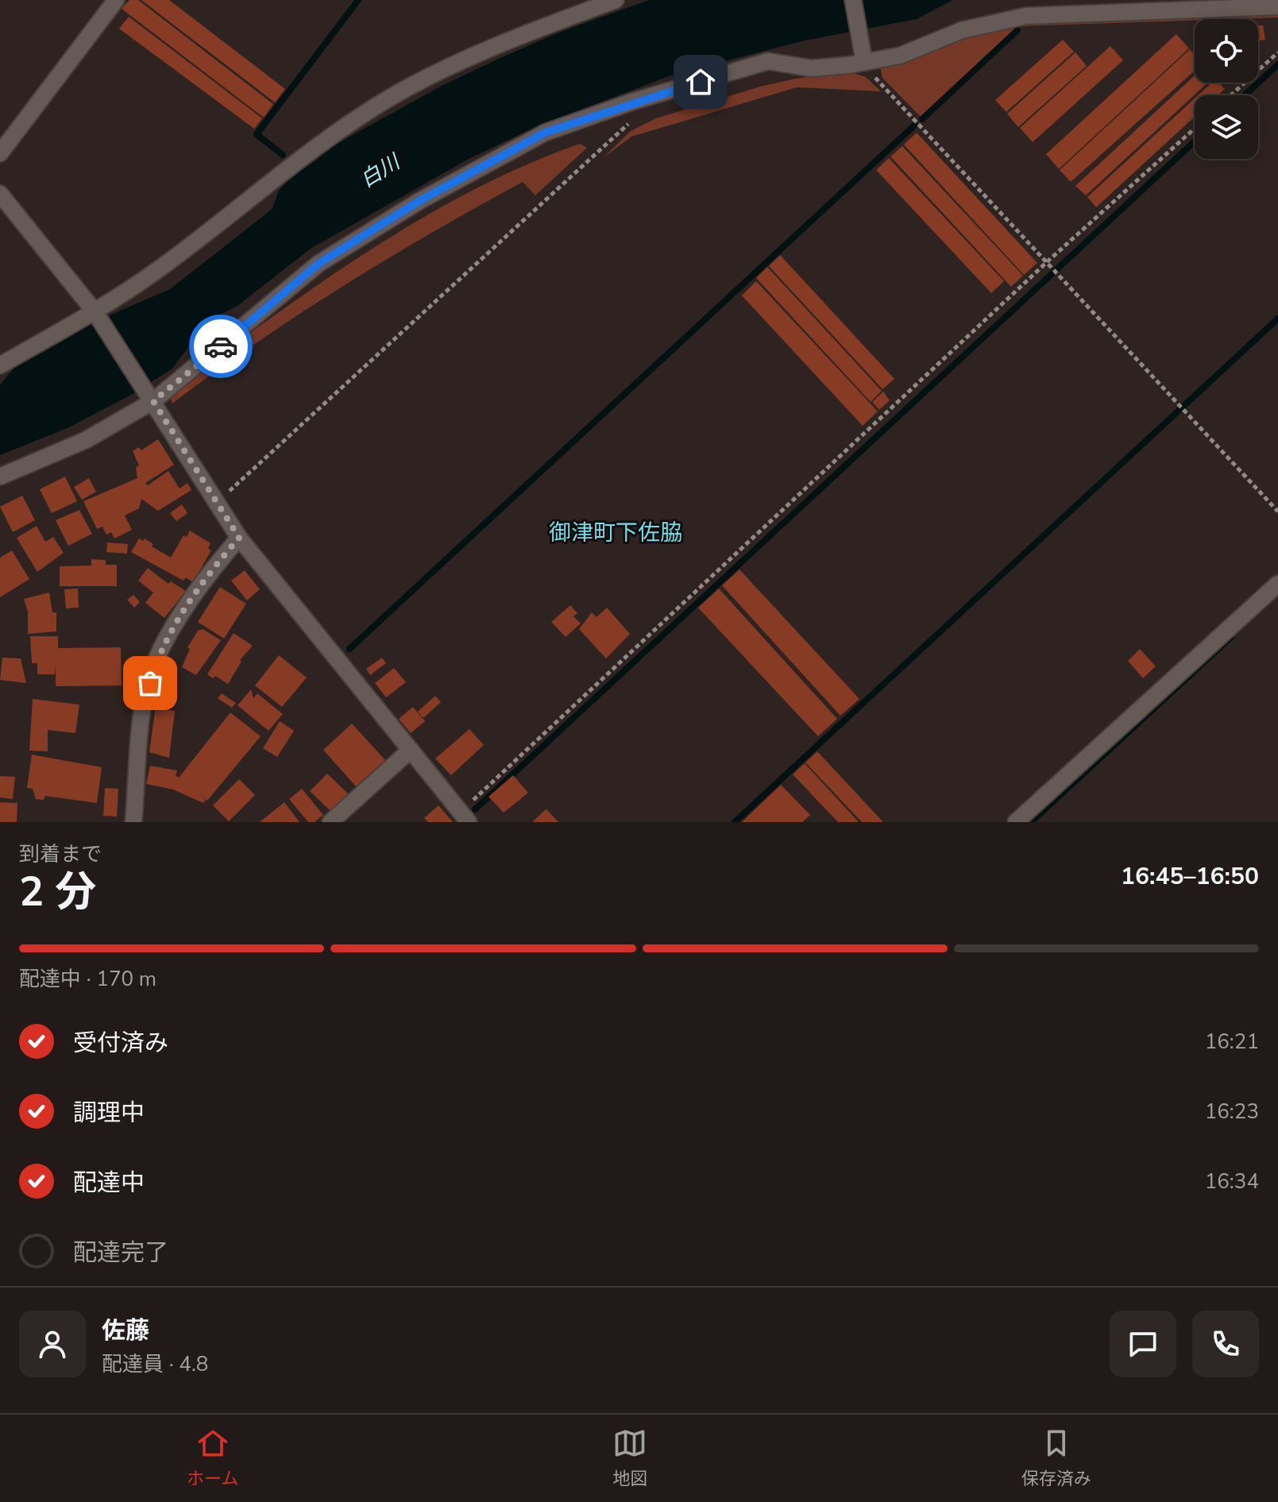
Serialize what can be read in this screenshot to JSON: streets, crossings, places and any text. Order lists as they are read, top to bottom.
{
  "districts": ["御津町下佐脇"],
  "water": ["白川"],
  "page": {
    "heading": ["2 分", "到着まで", "16:45–16:50"],
    "panel": ["佐藤", "配達員 · 4.8"],
    "bar": "配達中 · 170 m",
    "list": [
      ["受付済み", "16:21"],
      ["調理中", "16:23"],
      ["配達中", "16:34"],
      "配達完了"
    ],
    "tabs": ["ホーム", "地図", "保存済み"]
  }
}
